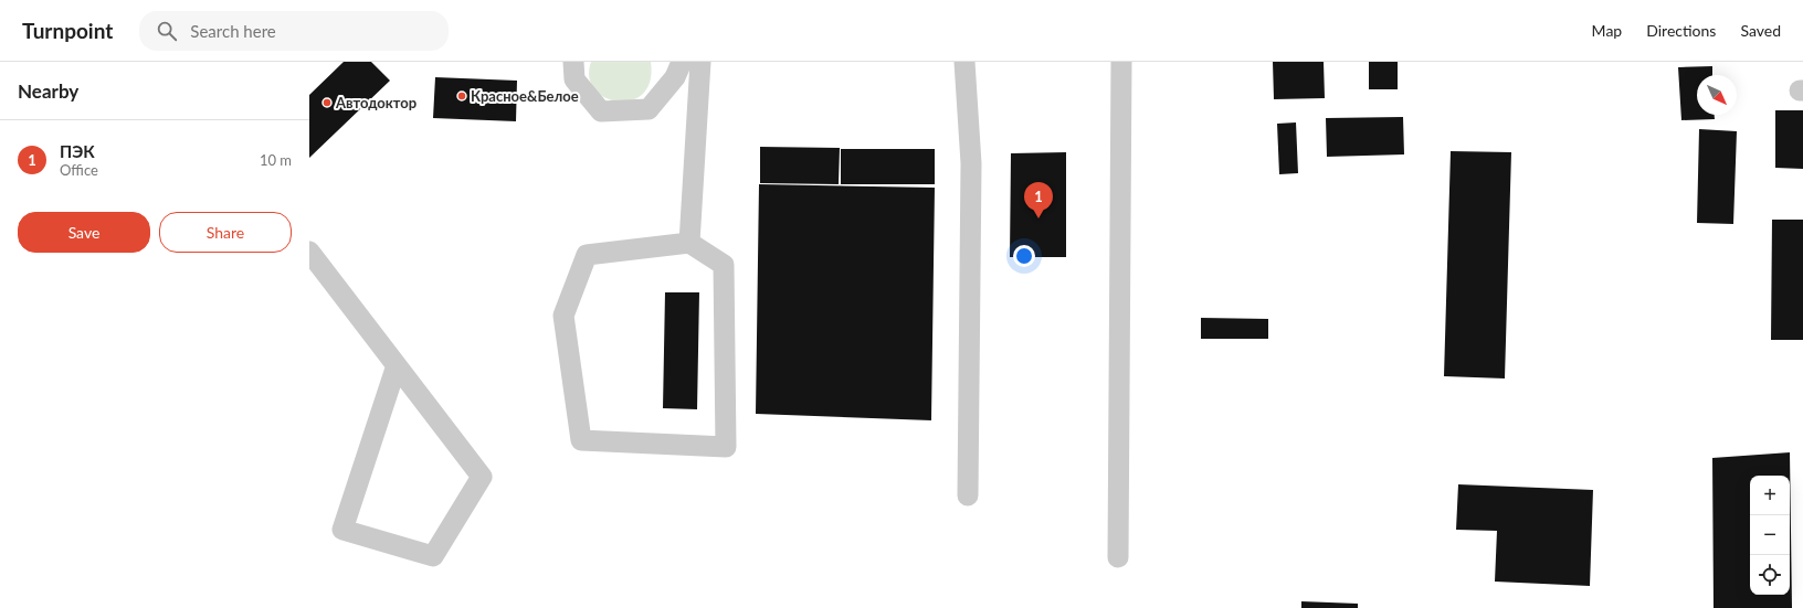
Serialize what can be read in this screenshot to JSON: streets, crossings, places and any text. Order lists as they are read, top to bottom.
{
  "places": ["Красное&Белое", "Автодоктор"],
  "north": "bottom right",
  "page": {
    "header": "Turnpoint",
    "search": "Search here",
    "nav": ["Map", "Directions", "Saved"],
    "heading": "Nearby",
    "list": [
      {
        "mark": "1",
        "name": "ПЭК",
        "note": "Office",
        "value": "10 m"
      }
    ],
    "pins": "1",
    "buttons": ["Save", "Share"],
    "map_buttons": ["+", "−"]
  }
}
